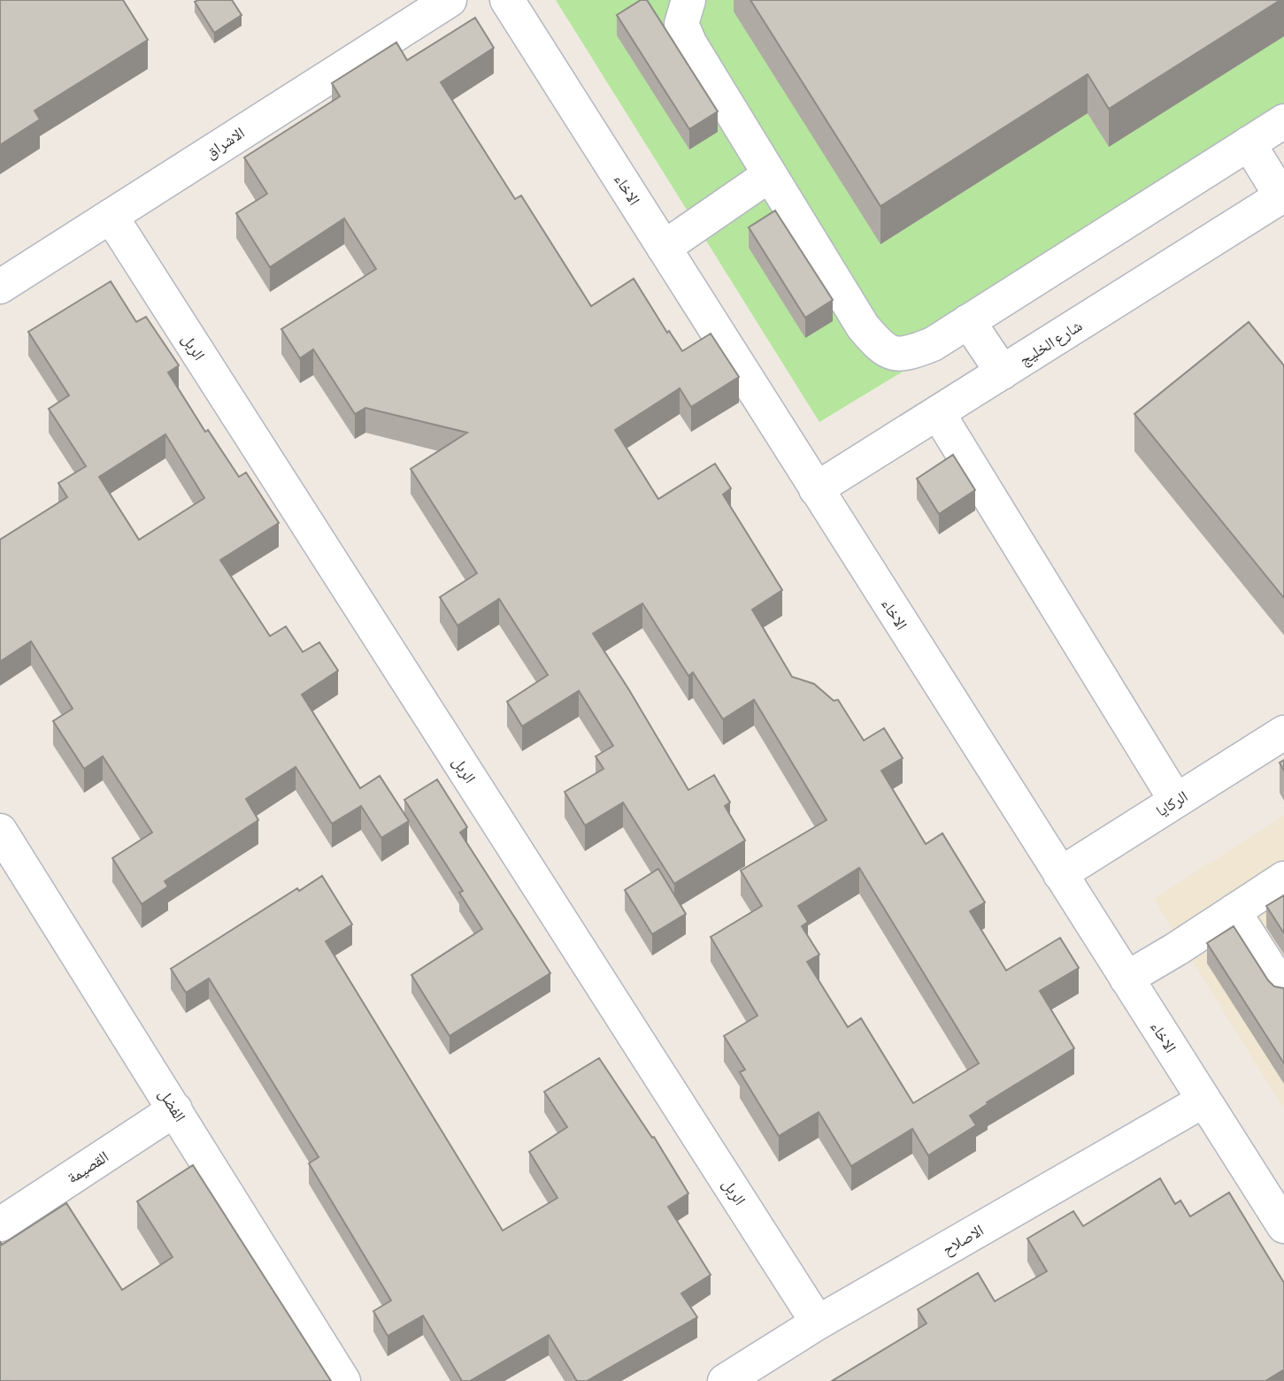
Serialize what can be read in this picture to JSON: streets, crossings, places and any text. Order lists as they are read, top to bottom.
{
  "streets": {
    "street": [
      "الاشراق",
      "الاخاء",
      "شارع الخليج",
      "الربل",
      "الركايا",
      "الفضل",
      "القصيمة",
      "الاصلاح"
    ]
  },
  "crossings": [
    ["الاشراق", "الربل"],
    ["الاخاء", "شارع الخليج"],
    ["الاخاء", "الركايا"],
    ["الاخاء", "الاصلاح"],
    ["الربل", "الاصلاح"],
    ["الفضل", "القصيمة"]
  ]
}
